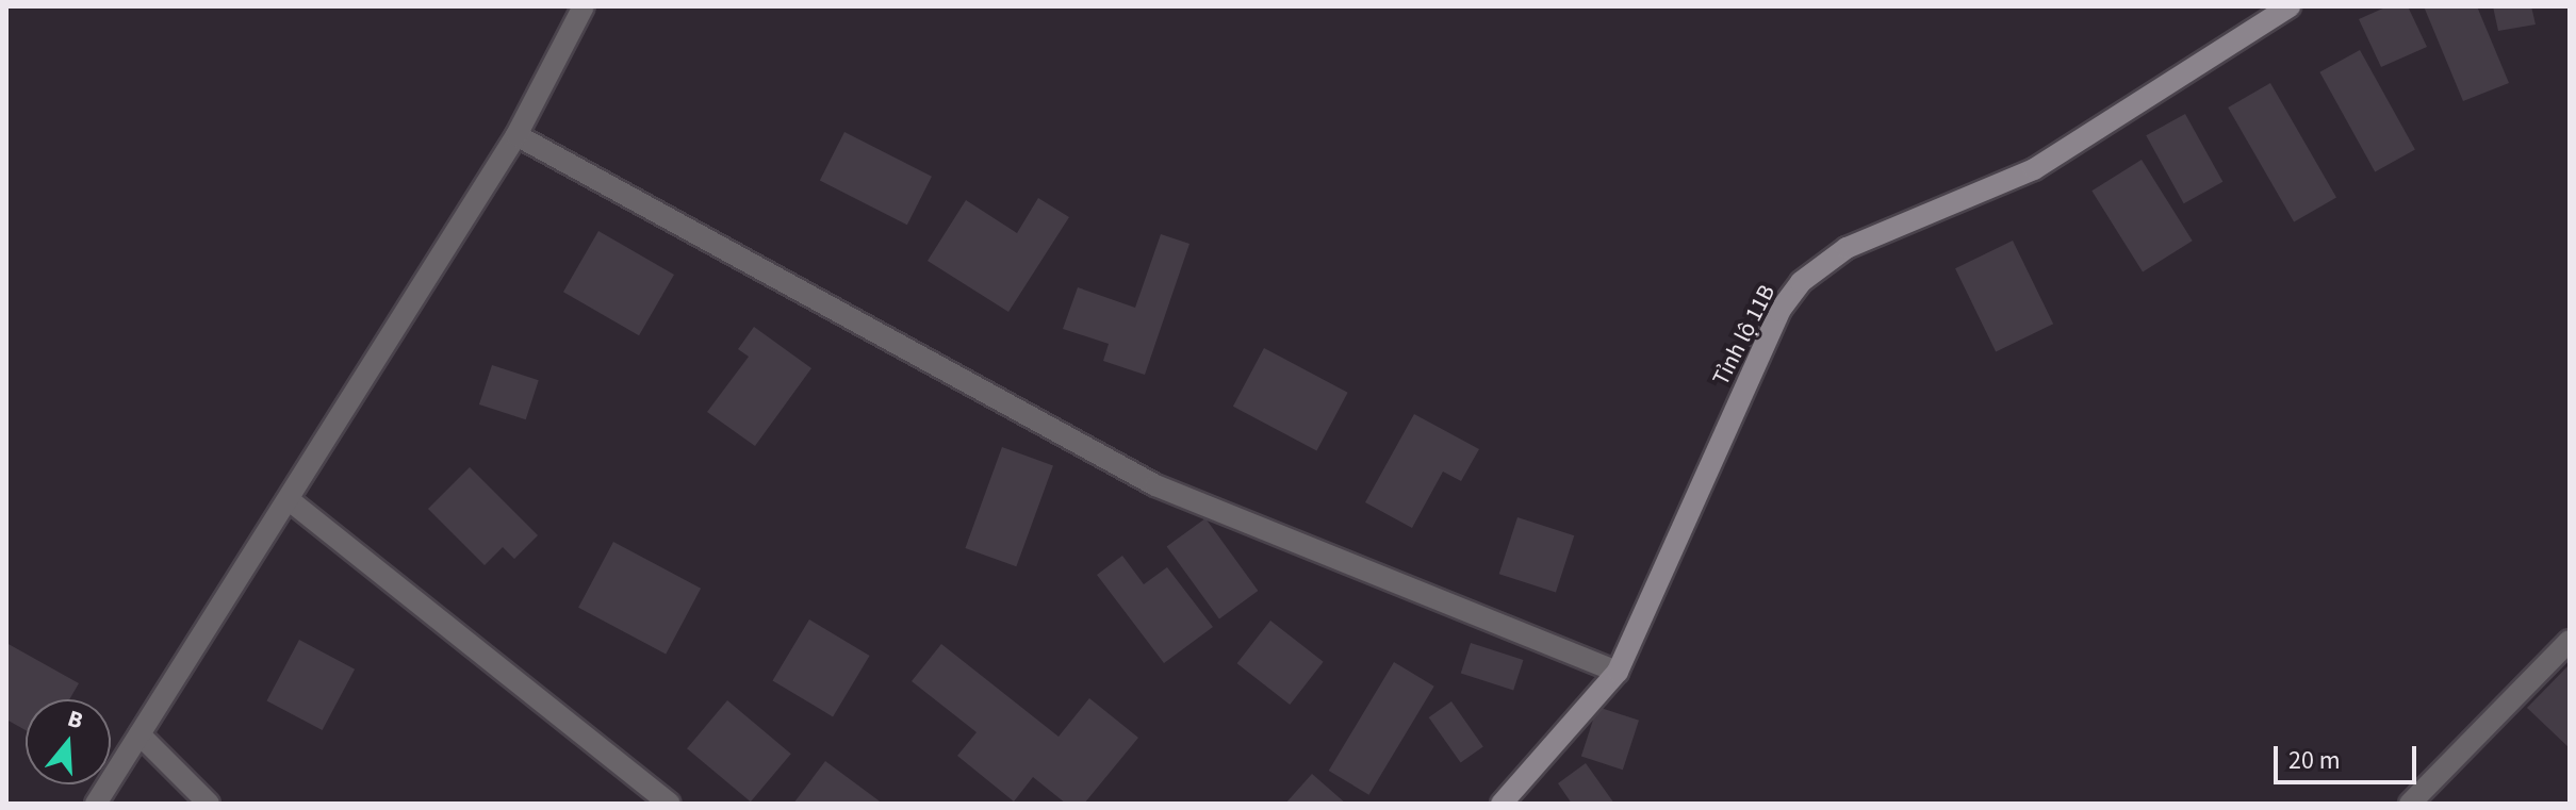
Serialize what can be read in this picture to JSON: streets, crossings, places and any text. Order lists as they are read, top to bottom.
{
  "streets": {
    "main road": ["Tỉnh lộ 11B"]
  },
  "scale_bar": "20 m",
  "north": "top"
}
